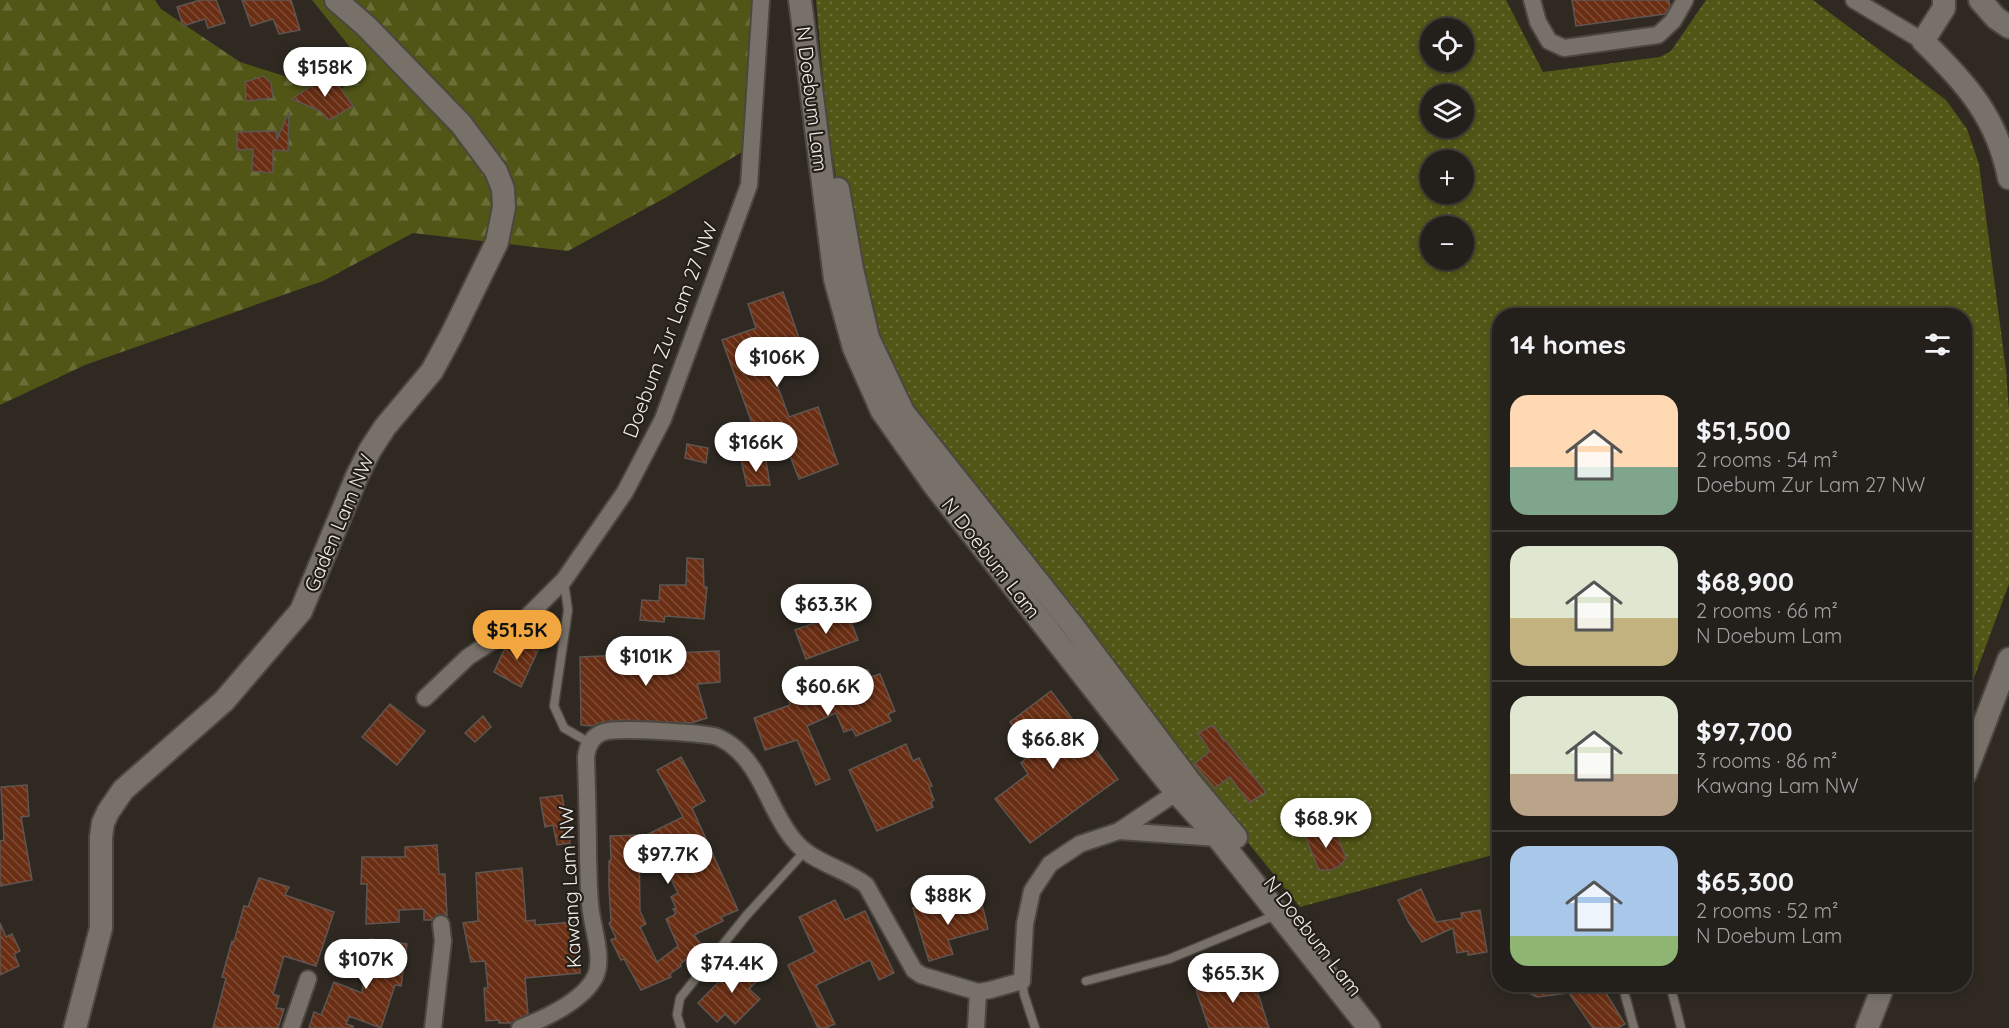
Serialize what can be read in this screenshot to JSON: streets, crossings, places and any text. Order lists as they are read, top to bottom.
{
  "streets": {
    "main road": ["N Doebum Lam", "Gaden Lam NW"],
    "street": ["Doebum Zur Lam 27 NW", "Kawang Lam NW"]
  },
  "page": {
    "map_buttons": ["+", "−"],
    "price": [
      "$158K",
      "$106K",
      "$166K",
      "$63.3K",
      "$51.5K",
      "$101K",
      "$60.6K",
      "$66.8K",
      "$68.9K",
      "$97.7K",
      "$88K",
      "$107K",
      "$74.4K",
      "$65.3K"
    ],
    "heading": "14 homes",
    "list": [
      {
        "name": "$51,500",
        "note": "2 rooms · 54 m² · Doebum Zur Lam 27 NW"
      },
      {
        "name": "$68,900",
        "note": "2 rooms · 66 m² · N Doebum Lam"
      },
      {
        "name": "$97,700",
        "note": "3 rooms · 86 m² · Kawang Lam NW"
      },
      {
        "name": "$65,300",
        "note": "2 rooms · 52 m² · N Doebum Lam"
      }
    ]
  }
}
